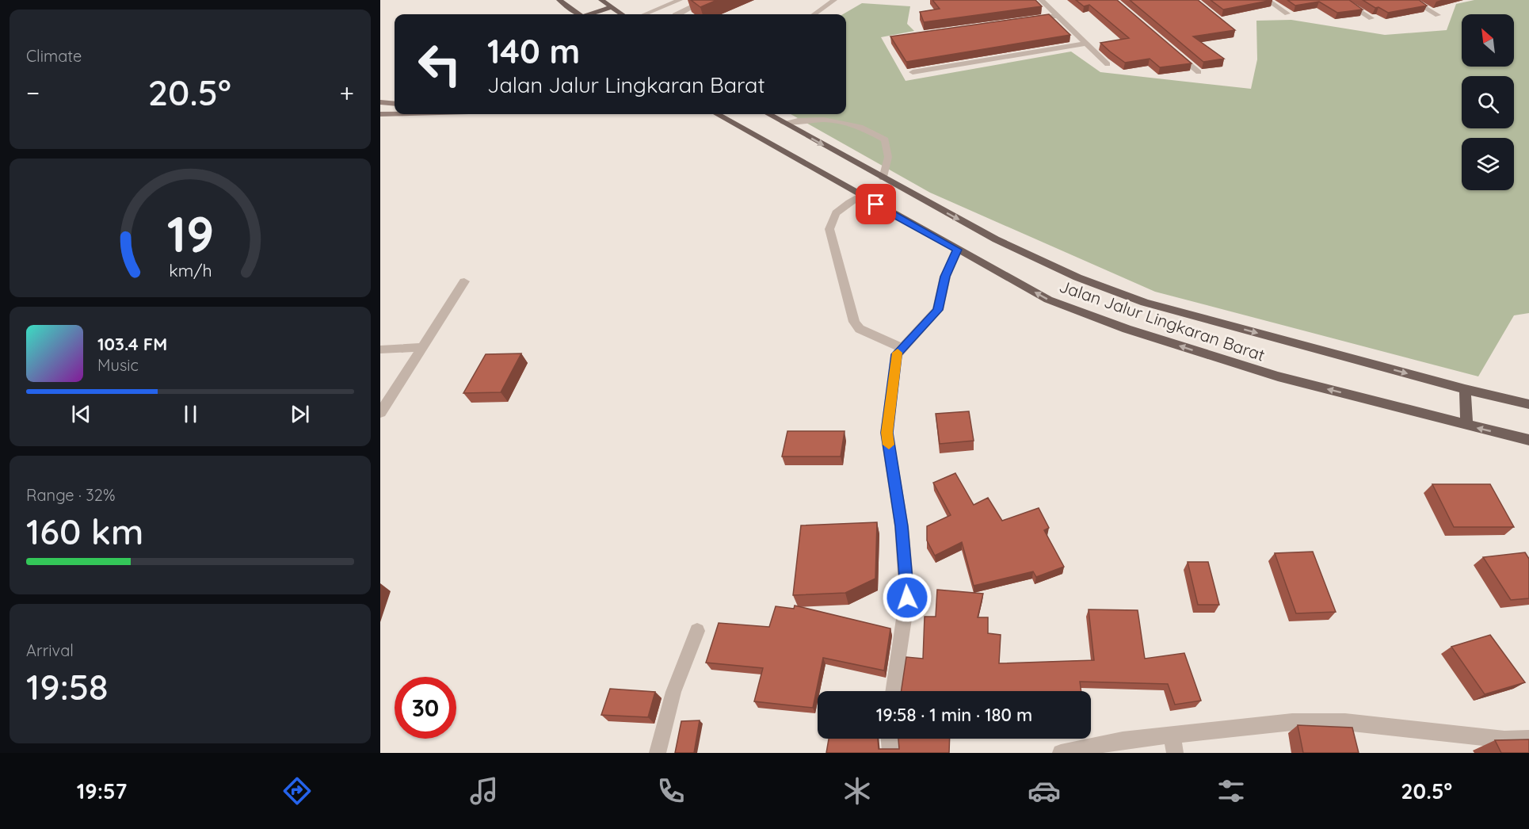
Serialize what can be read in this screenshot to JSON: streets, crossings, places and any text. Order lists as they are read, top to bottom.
{
  "streets": {
    "main road": ["Jalan Jalur Lingkaran Barat"]
  },
  "north": "top left",
  "page": {
    "tile": [
      "Climate",
      ["Range · 32%", "160 km"],
      ["Arrival", "19:58"]
    ],
    "turn": ["140 m", "Jalan Jalur Lingkaran Barat"],
    "heat": ["−", "20.5°", "+"],
    "song": ["103.4 FM", "Music"],
    "limit": "30",
    "trip": "19:58 · 1 min · 180 m",
    "tabs": ["19:57", "20.5°"],
    "gauge": ["19", "km/h"]
  }
}
